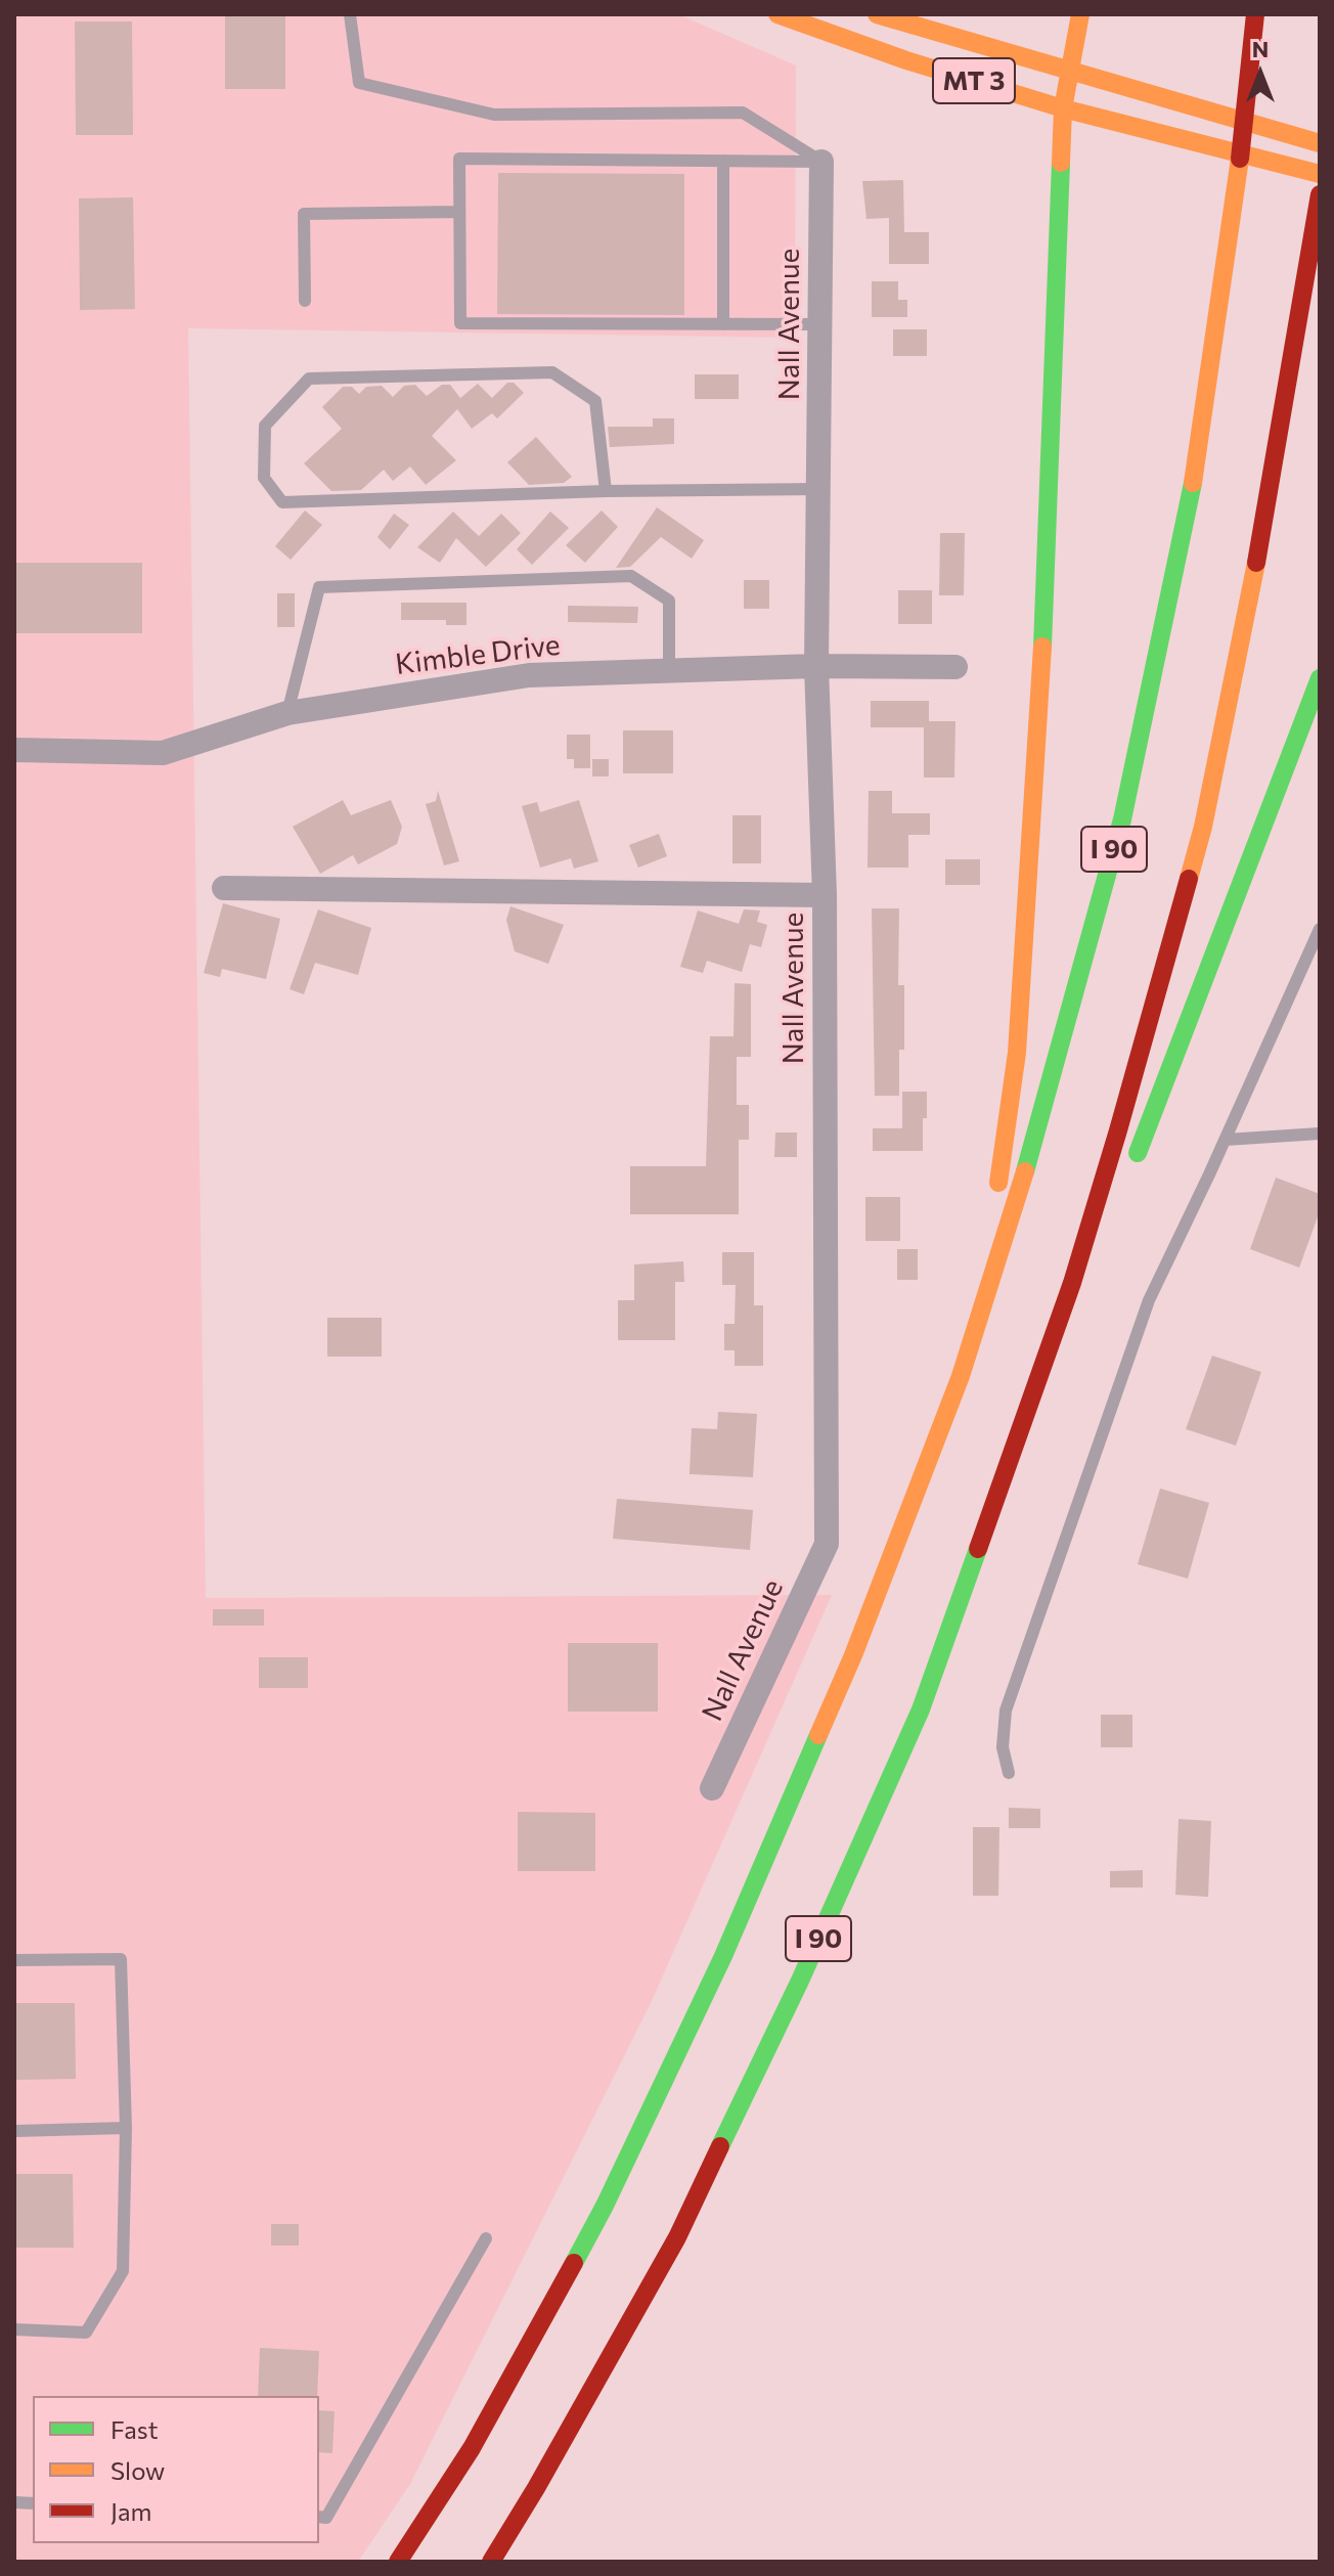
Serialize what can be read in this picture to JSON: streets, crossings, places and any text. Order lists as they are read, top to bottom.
{
  "streets": {
    "main road": ["MT 3", "I 90"],
    "street": ["Nall Avenue", "Kimble Drive"]
  },
  "crossings": [
    ["Nall Avenue", "Kimble Drive"]
  ],
  "legend": ["Fast", "Slow", "Jam"],
  "north": "top"
}
